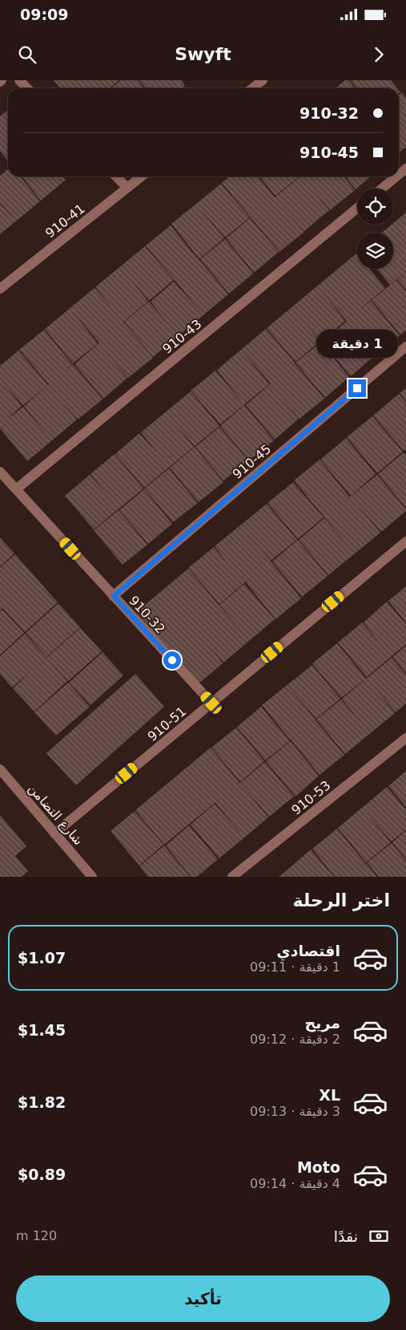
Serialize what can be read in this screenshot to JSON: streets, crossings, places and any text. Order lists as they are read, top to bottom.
{
  "streets": {
    "street": [
      "910-41",
      "910-43",
      "910-45",
      "910-32",
      "910-51",
      "910-53",
      "شارع التضامن"
    ]
  },
  "crossings": [
    ["910-43", "910-32"],
    ["910-45", "910-32"],
    ["910-32", "910-51"],
    ["910-51", "شارع التضامن"]
  ],
  "page": {
    "status": "09:09",
    "header": "Swyft",
    "banner": ["910-32", "910-45"],
    "bubble": "1 دقيقة",
    "heading": "اختر الرحلة",
    "list": [
      {
        "name": "اقتصادي",
        "note": "1 دقيقة · 09:11",
        "value": "$1.07"
      },
      {
        "name": "مريح",
        "note": "2 دقيقة · 09:12",
        "value": "$1.45"
      },
      {
        "name": "XL",
        "note": "3 دقيقة · 09:13",
        "value": "$1.82"
      },
      {
        "name": "Moto",
        "note": "4 دقيقة · 09:14",
        "value": "$0.89"
      }
    ],
    "pay": ["نقدًا", "120 m"],
    "buttons": "تأكيد"
  }
}
